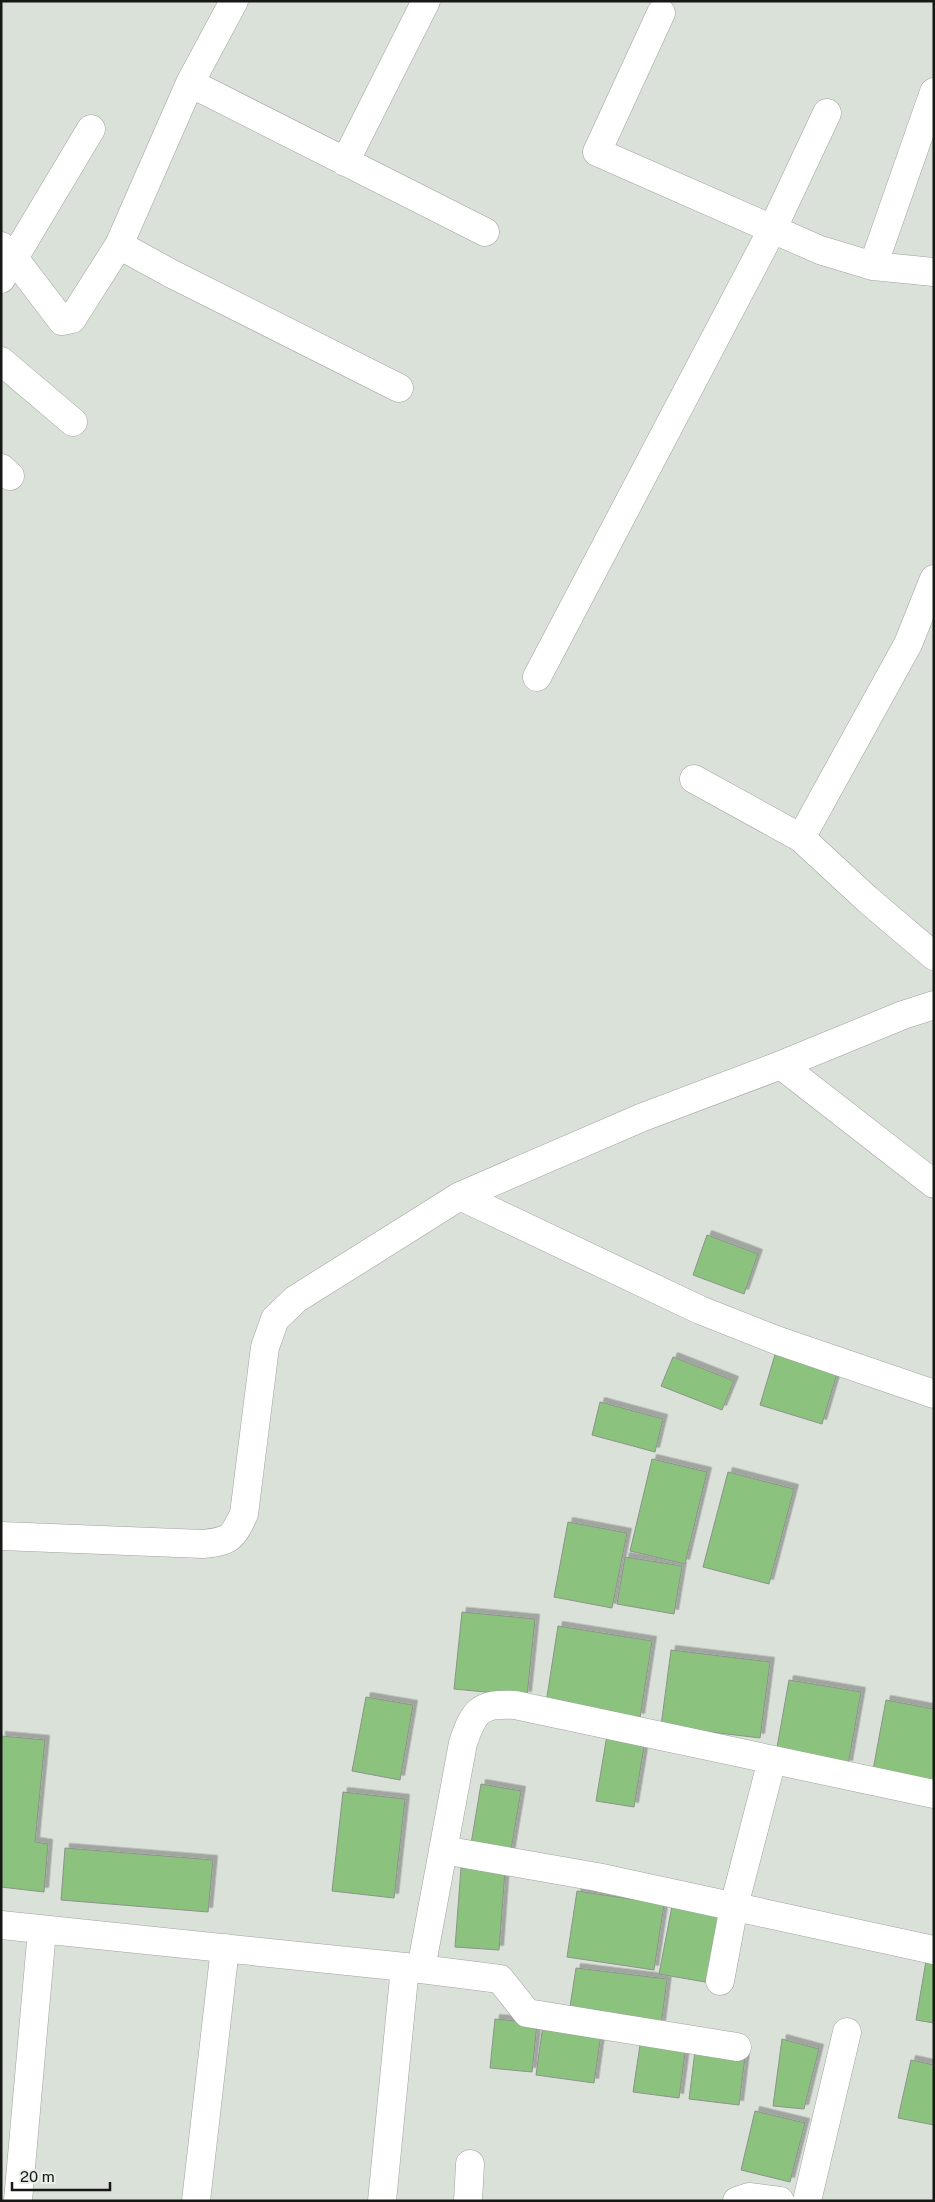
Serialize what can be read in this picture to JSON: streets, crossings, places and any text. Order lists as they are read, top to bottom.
{
  "scale_bar": "20 m"
}
